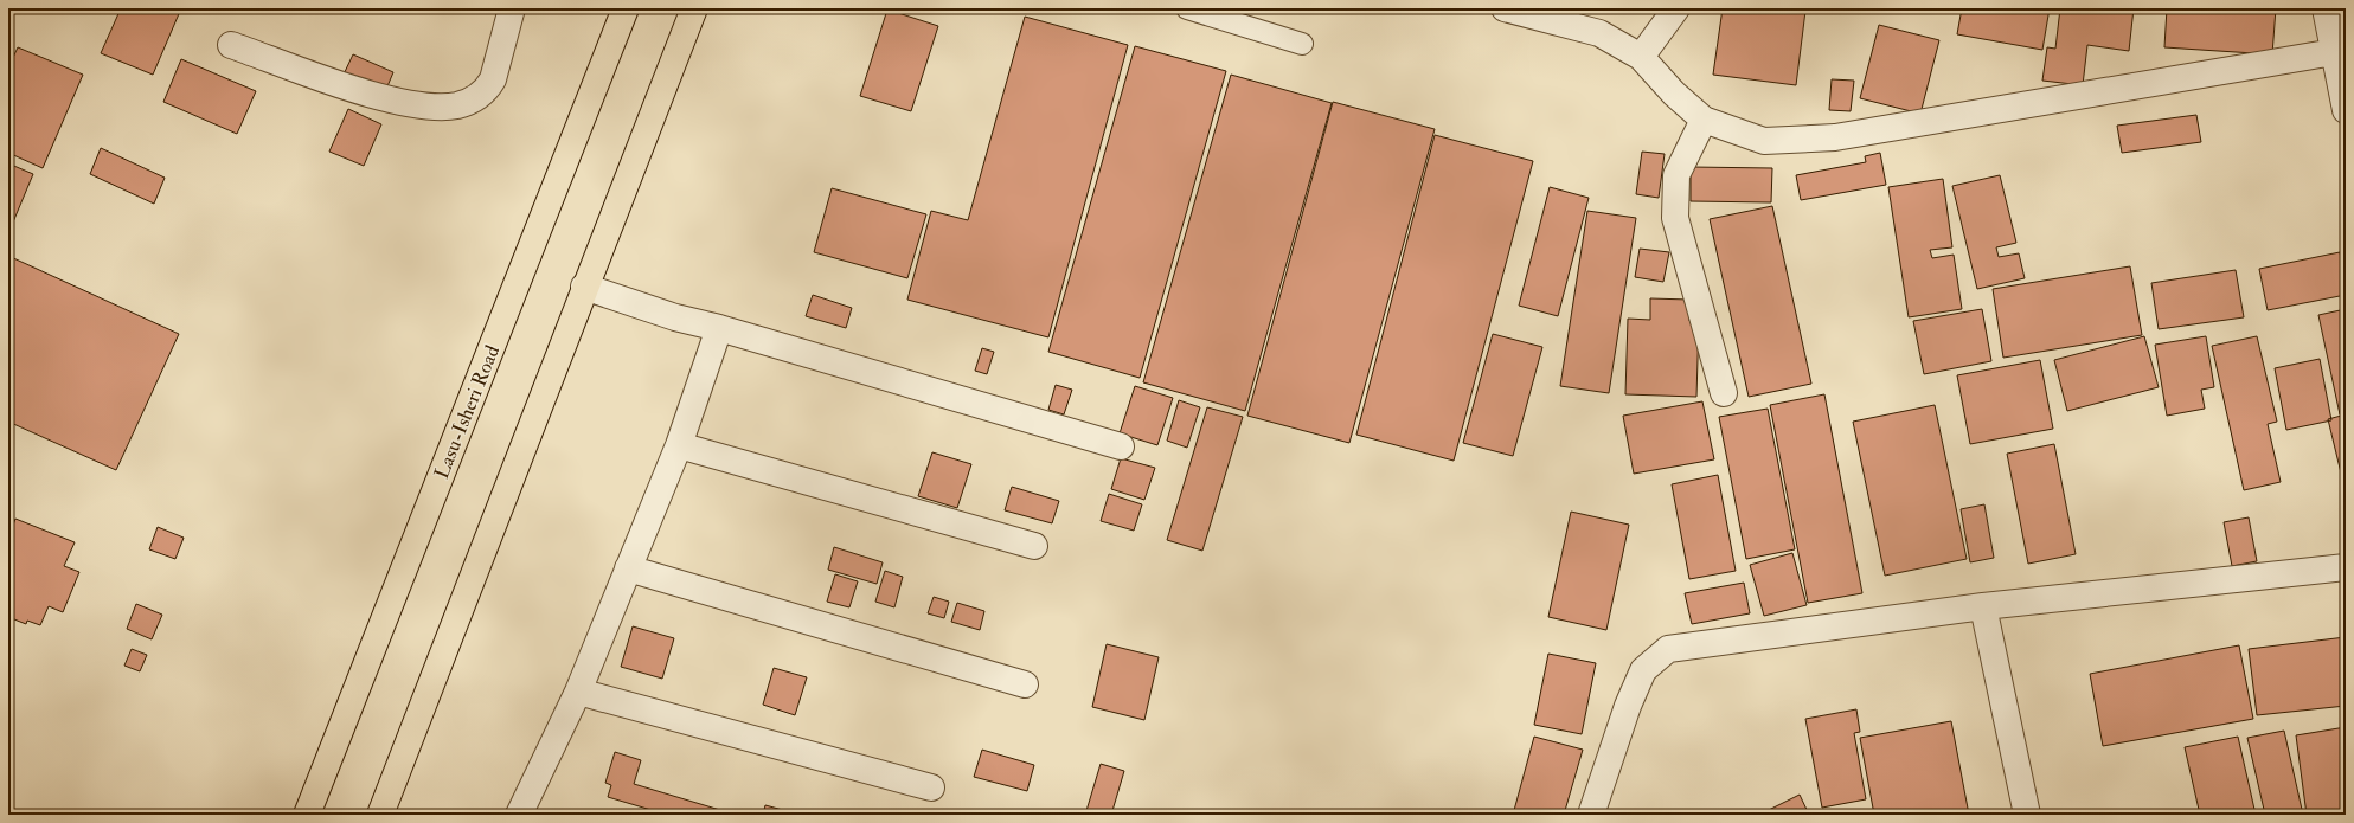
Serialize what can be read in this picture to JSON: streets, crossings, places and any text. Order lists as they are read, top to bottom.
{
  "streets": {
    "main road": ["Lasu-Isheri Road"]
  }
}
